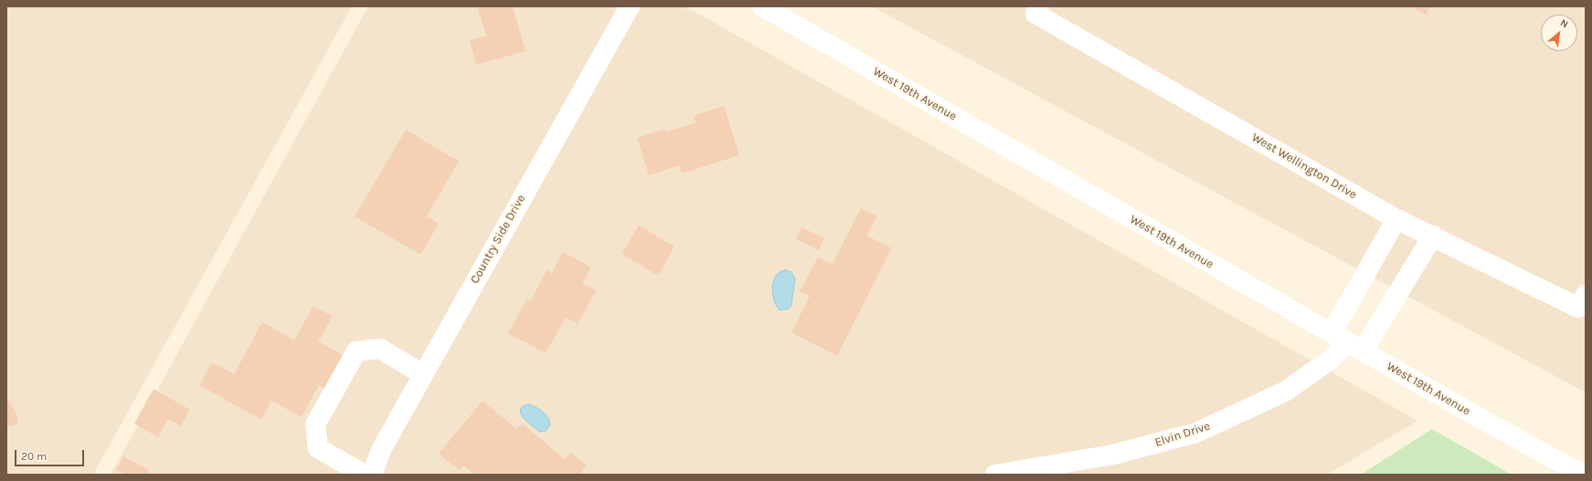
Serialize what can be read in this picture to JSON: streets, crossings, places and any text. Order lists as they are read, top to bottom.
{
  "streets": {
    "street": [
      "West 19th Avenue",
      "West Wellington Drive",
      "Country Side Drive",
      "Elvin Drive"
    ]
  },
  "crossings": [
    ["West 19th Avenue", "Elvin Drive"],
    ["West Wellington Drive", "Elvin Drive"]
  ],
  "scale_bar": "20 m",
  "north": "top right"
}
